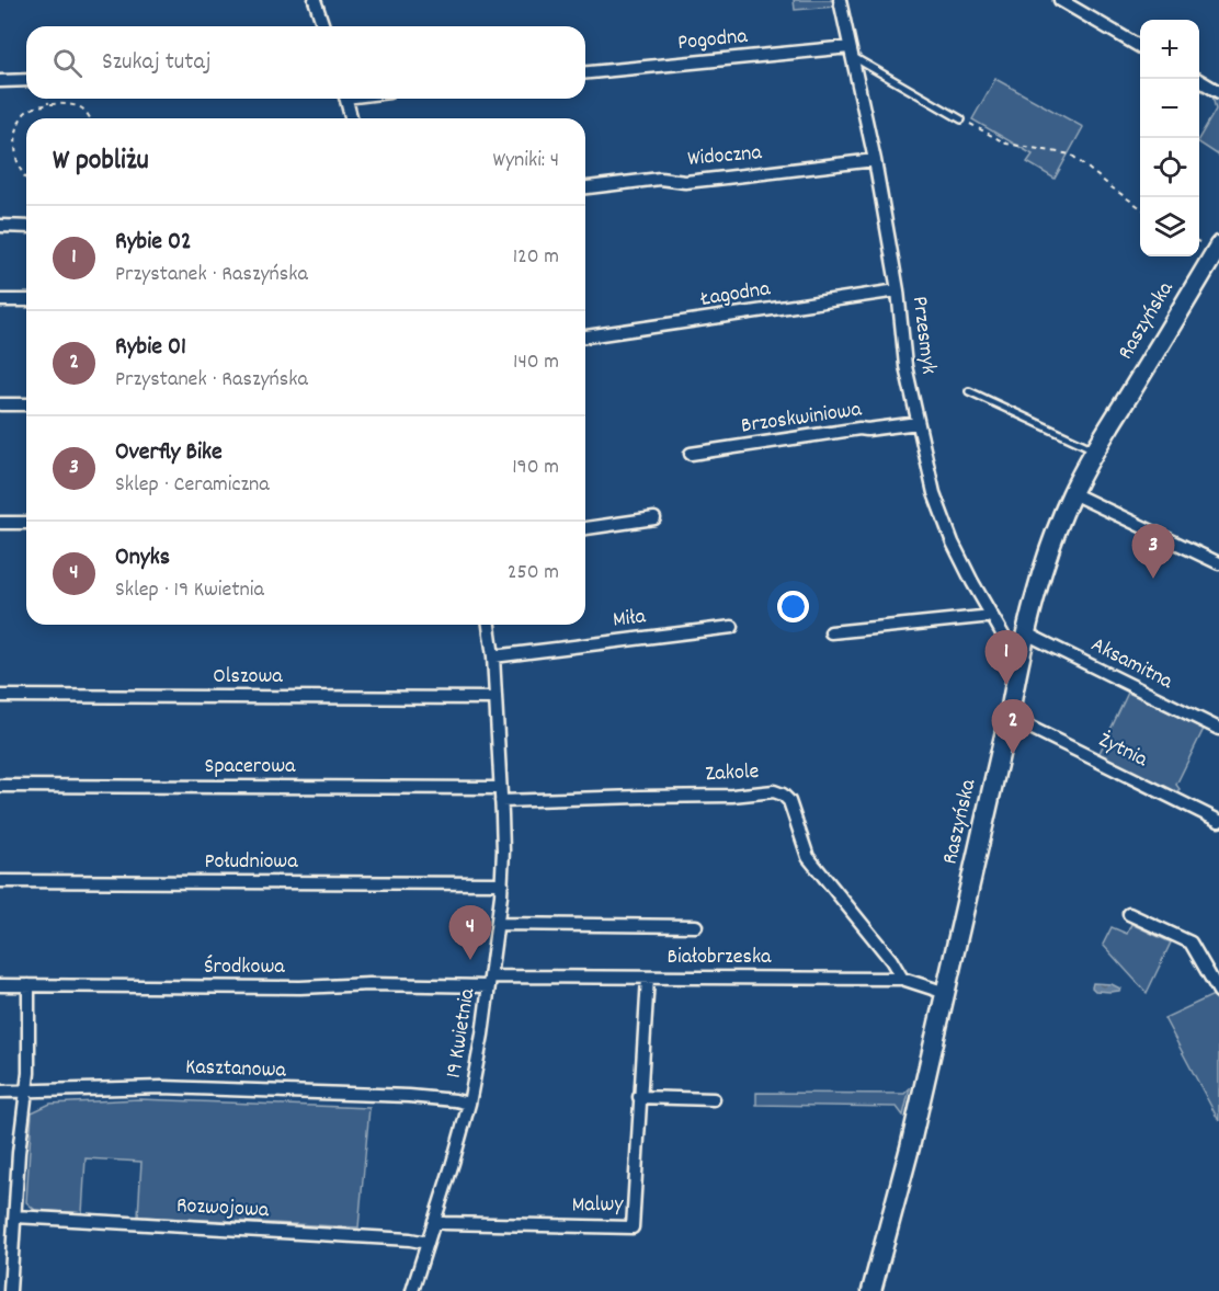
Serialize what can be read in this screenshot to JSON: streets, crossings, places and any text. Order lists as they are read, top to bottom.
{
  "streets": {
    "street": [
      "Pogodna",
      "Widoczna",
      "Łagodna",
      "Raszyńska",
      "Przesmyk",
      "Brzoskwiniowa",
      "Miła",
      "Aksamitna",
      "Olszowa",
      "Żytnia",
      "Spacerowa",
      "Zakole",
      "Południowa",
      "Białobrzeska",
      "Środkowa",
      "19 Kwietnia",
      "Kasztanowa",
      "Malwy",
      "Rozwojowa"
    ]
  },
  "crossings": [
    ["Pogodna", "Przesmyk"],
    ["Widoczna", "Przesmyk"],
    ["Łagodna", "Przesmyk"],
    ["Raszyńska", "Przesmyk"],
    ["Raszyńska", "Aksamitna"],
    ["Raszyńska", "Żytnia"],
    ["Raszyńska", "Białobrzeska"],
    ["Przesmyk", "Brzoskwiniowa"],
    ["Miła", "19 Kwietnia"],
    ["Olszowa", "19 Kwietnia"],
    ["Spacerowa", "Zakole"],
    ["Spacerowa", "19 Kwietnia"],
    ["Zakole", "Białobrzeska"],
    ["Zakole", "19 Kwietnia"],
    ["Południowa", "19 Kwietnia"],
    ["Białobrzeska", "Środkowa"],
    ["Białobrzeska", "19 Kwietnia"],
    ["Białobrzeska", "Malwy"],
    ["Środkowa", "19 Kwietnia"],
    ["19 Kwietnia", "Kasztanowa"],
    ["19 Kwietnia", "Malwy"],
    ["19 Kwietnia", "Rozwojowa"]
  ],
  "page": {
    "map_buttons": ["+", "−"],
    "search": "Szukaj tutaj",
    "heading": ["W pobliżu", "Wyniki: 4"],
    "list": [
      {
        "mark": "1",
        "name": "Rybie 02",
        "note": "Przystanek · Raszyńska",
        "value": "120 m"
      },
      {
        "mark": "2",
        "name": "Rybie 01",
        "note": "Przystanek · Raszyńska",
        "value": "140 m"
      },
      {
        "mark": "3",
        "name": "Overfly Bike",
        "note": "Sklep · Ceramiczna",
        "value": "190 m"
      },
      {
        "mark": "4",
        "name": "Onyks",
        "note": "Sklep · 19 Kwietnia",
        "value": "250 m"
      }
    ],
    "pins": [
      "3",
      "1",
      "2",
      "4"
    ]
  }
}
